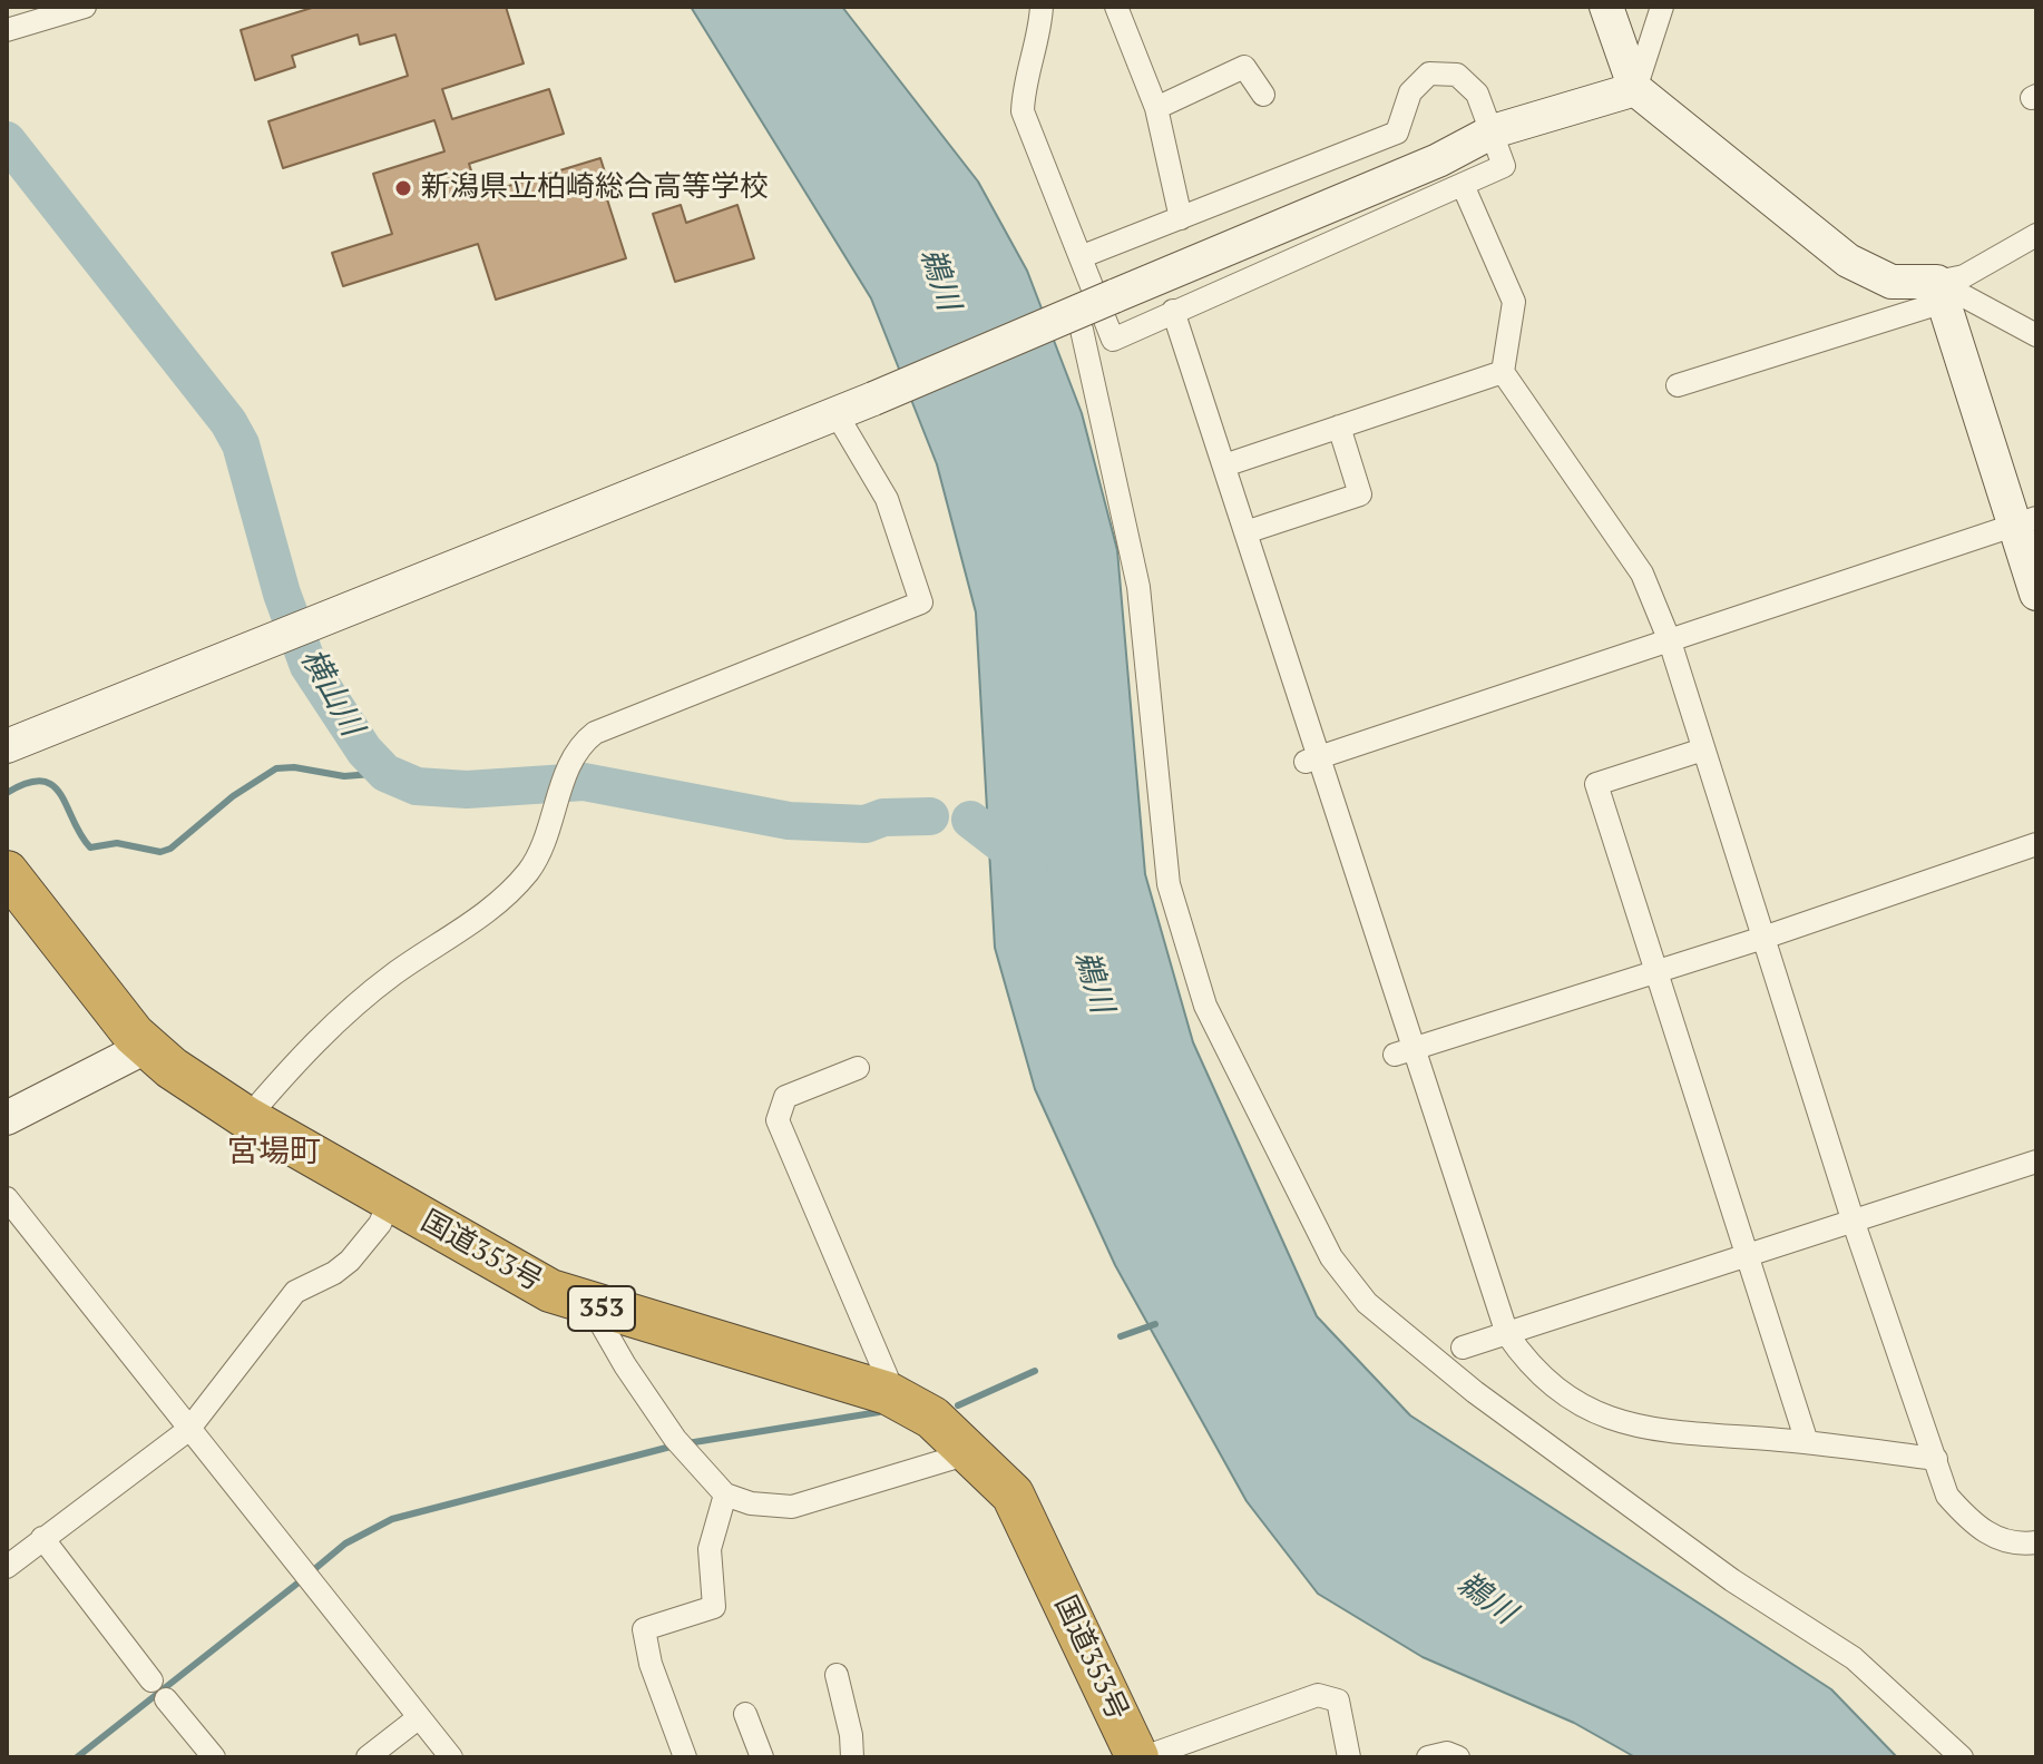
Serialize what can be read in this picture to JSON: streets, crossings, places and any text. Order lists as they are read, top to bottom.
{
  "streets": {
    "highway": ["国道353号", "353"]
  },
  "districts": ["宮場町"],
  "water": ["鵜川", "横山川"],
  "places": ["新潟県立柏崎総合高等学校"]
}
